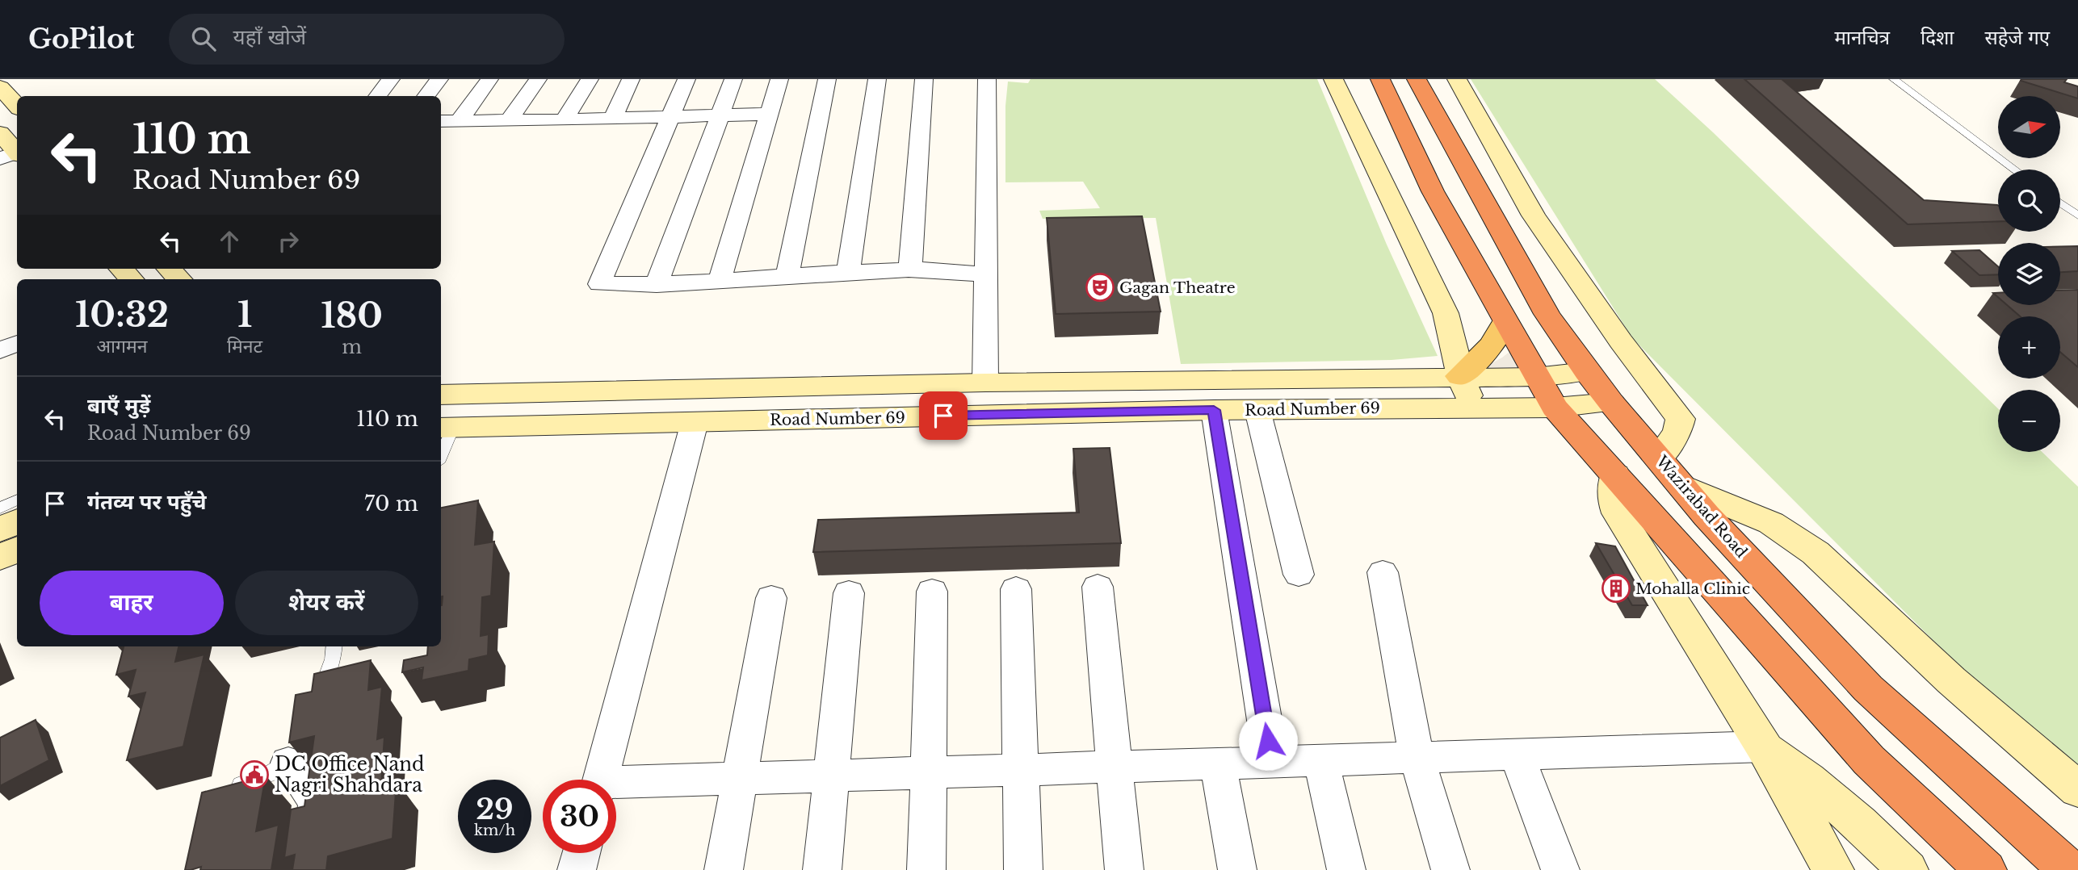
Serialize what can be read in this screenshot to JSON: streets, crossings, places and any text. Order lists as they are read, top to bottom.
{
  "streets": {
    "highway": ["Wazirabad Road"],
    "main road": ["Road Number 69"]
  },
  "crossings": [
    ["Road Number 69", "Wazirabad Road"]
  ],
  "places": {
    "theatre": ["Gagan Theatre"],
    "building": ["Mohalla Clinic"],
    "public building": ["DC Office Nand Nagri Shahdara"]
  },
  "north": "right",
  "page": {
    "header": "GoPilot",
    "search": "यहाँ खोजें",
    "nav": ["मानचित्र", "दिशा", "सहेजे गए"],
    "map_buttons": ["+", "−"],
    "turn": ["110 m", "Road Number 69"],
    "eta": [
      "10:32",
      "आगमन",
      "1",
      "मिनट",
      "180",
      "m"
    ],
    "list": [
      {
        "name": "बाएँ मुड़ें",
        "note": "Road Number 69",
        "value": "110 m"
      },
      {
        "name": "गंतव्य पर पहुँचे",
        "value": "70 m"
      }
    ],
    "buttons": ["बाहर", "शेयर करें"],
    "speed": "29 km/h",
    "limit": "30"
  }
}
